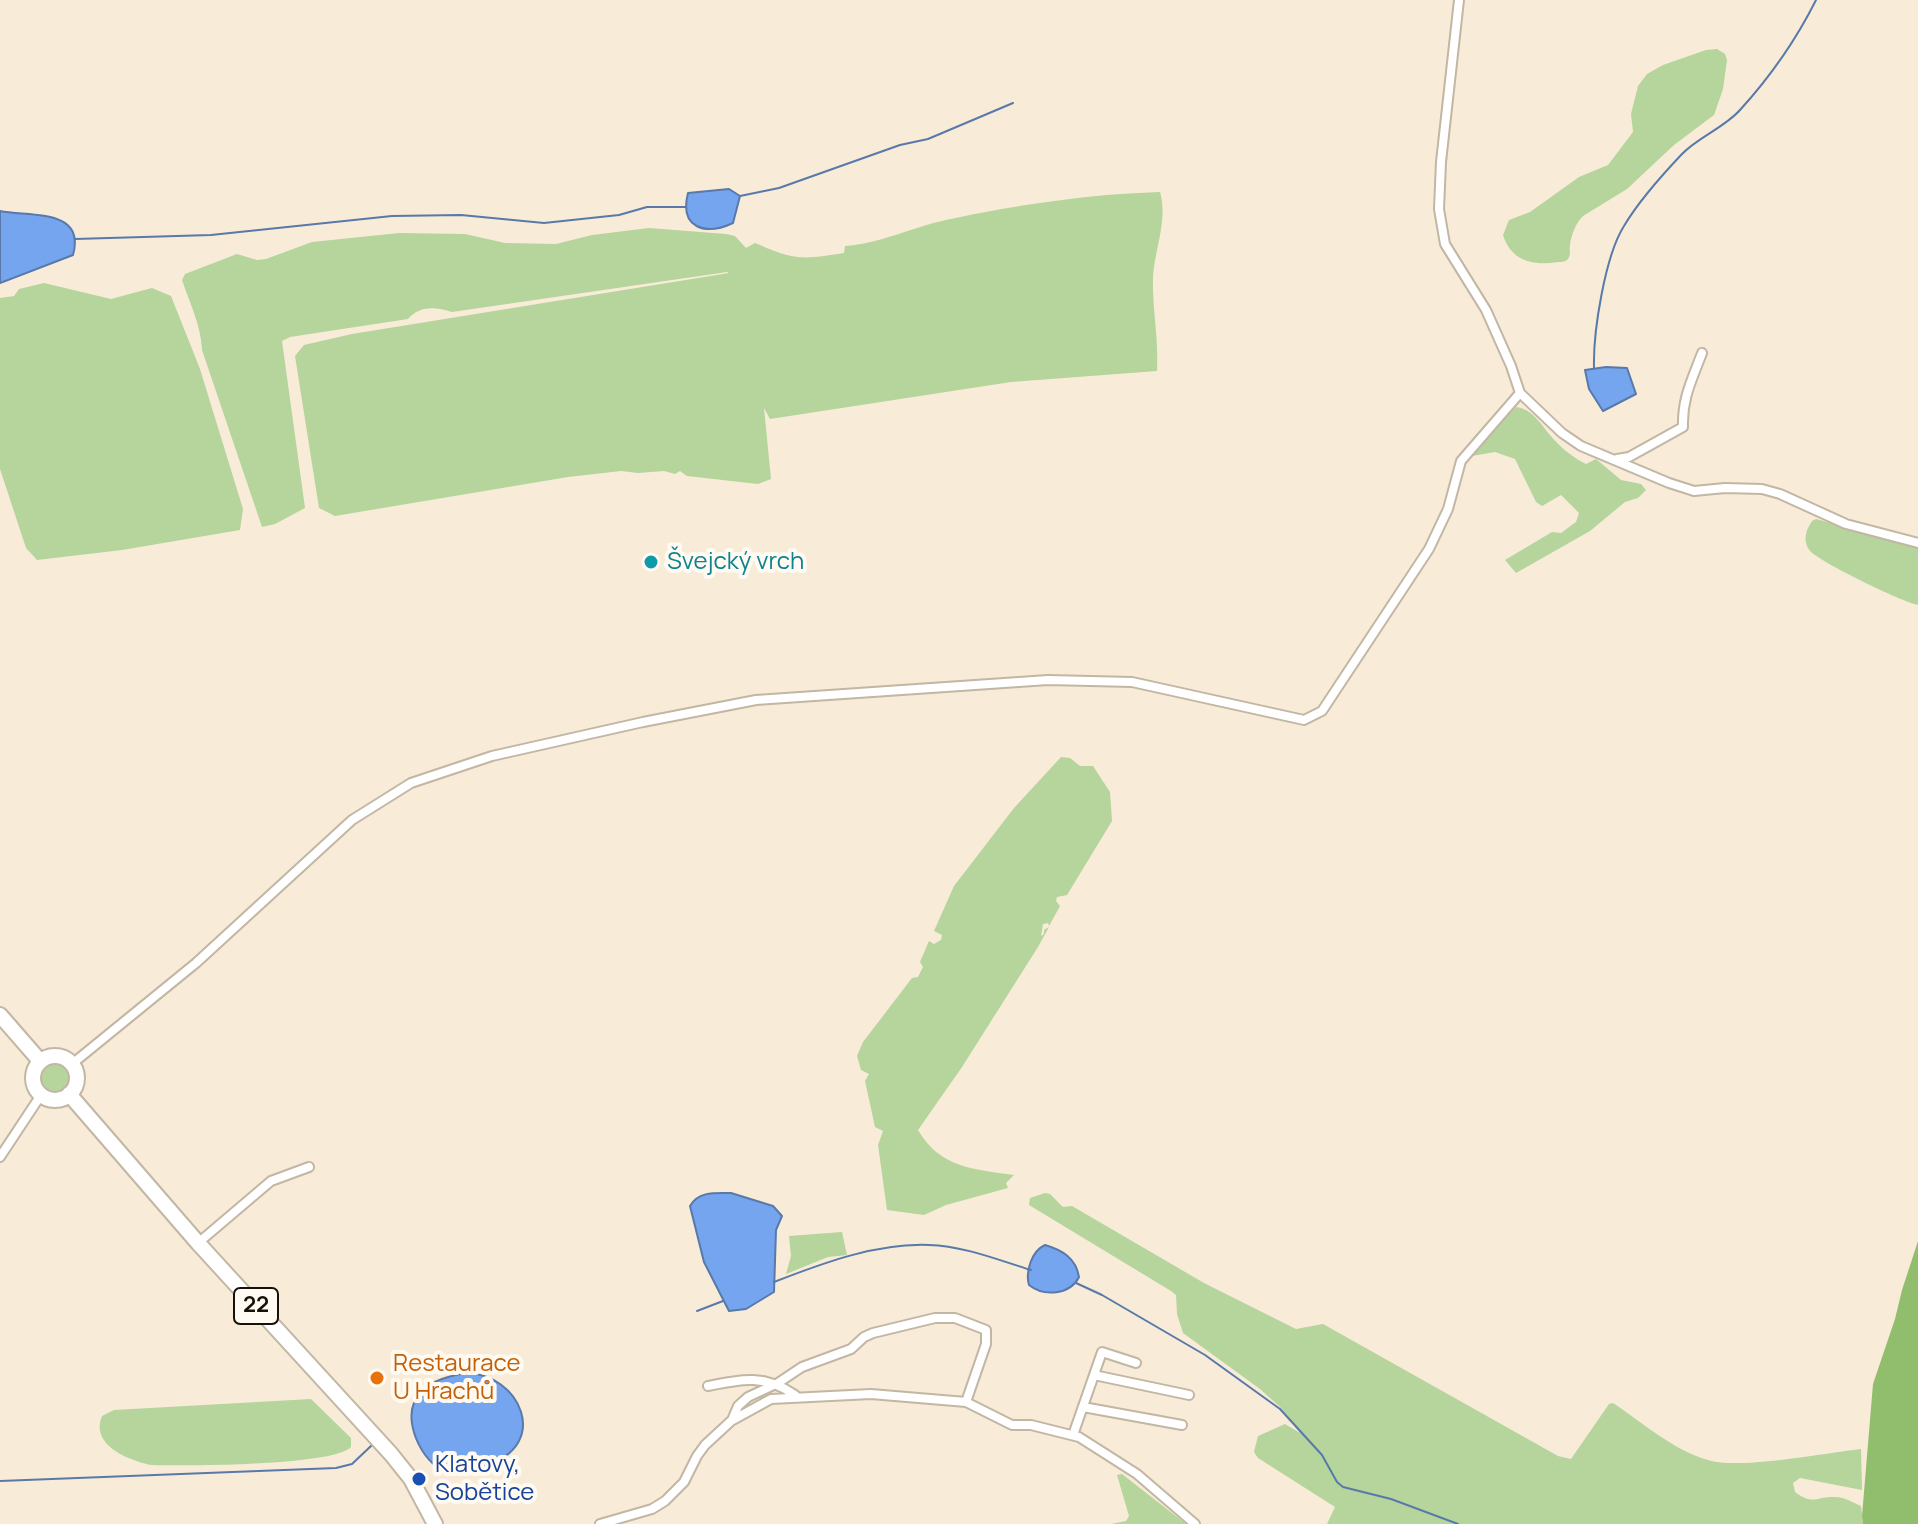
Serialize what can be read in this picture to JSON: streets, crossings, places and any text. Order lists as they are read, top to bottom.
{
  "streets": {
    "main road": ["22"]
  },
  "places": ["Švejcký vrch", "Restaurace U Hrachů", "Klatovy, Sobětice"]
}
